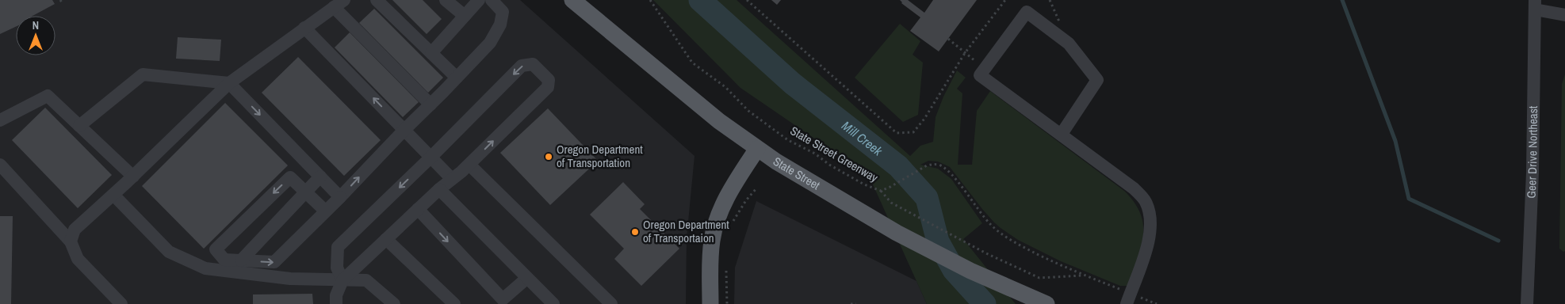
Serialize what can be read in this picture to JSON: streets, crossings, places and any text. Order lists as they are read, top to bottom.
{
  "streets": {
    "main road": ["State Street"],
    "street": ["Geer Drive Northeast"],
    "path": ["State Street Greenway"]
  },
  "water": ["Mill Creek"],
  "places": ["Oregon Department of Transportation", "Oregon Department of Transportaion"],
  "north": "top"
}
